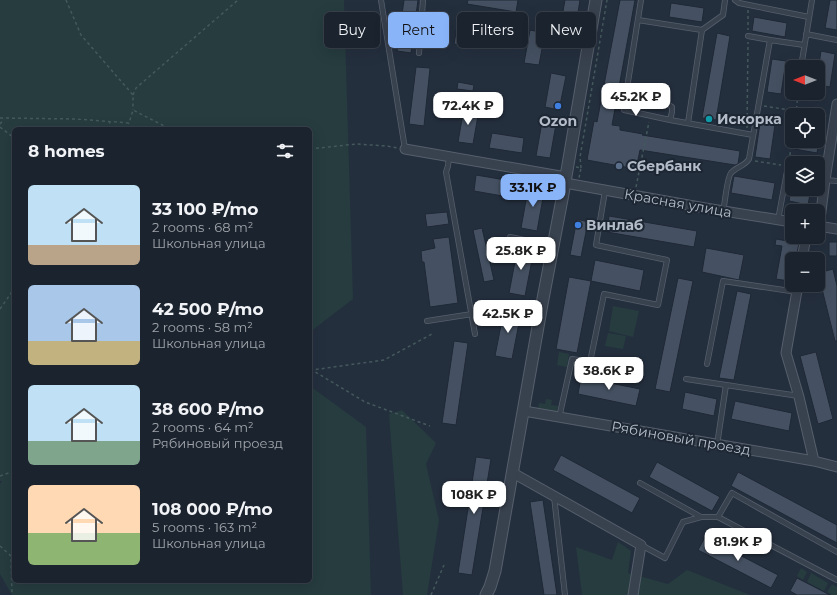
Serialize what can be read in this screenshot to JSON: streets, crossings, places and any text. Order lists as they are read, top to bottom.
{
  "streets": {
    "street": ["Красная улица", "Рябиновый проезд"]
  },
  "places": [
    "Ozon",
    "Искорка",
    "Сбербанк",
    "Винлаб"
  ],
  "north": "left",
  "page": {
    "chip": [
      "Buy",
      "Rent",
      "Filters",
      "New"
    ],
    "map_buttons": ["+", "−"],
    "price": [
      "45.2K ₽",
      "72.4K ₽",
      "33.1K ₽",
      "25.8K ₽",
      "42.5K ₽",
      "38.6K ₽",
      "108K ₽",
      "81.9K ₽"
    ],
    "heading": "8 homes",
    "list": [
      {
        "name": "33 100 ₽/mo",
        "note": "2 rooms · 68 m² · Школьная улица"
      },
      {
        "name": "42 500 ₽/mo",
        "note": "2 rooms · 58 m² · Школьная улица"
      },
      {
        "name": "38 600 ₽/mo",
        "note": "2 rooms · 64 m² · Рябиновый проезд"
      },
      {
        "name": "108 000 ₽/mo",
        "note": "5 rooms · 163 m² · Школьная улица"
      }
    ]
  }
}
